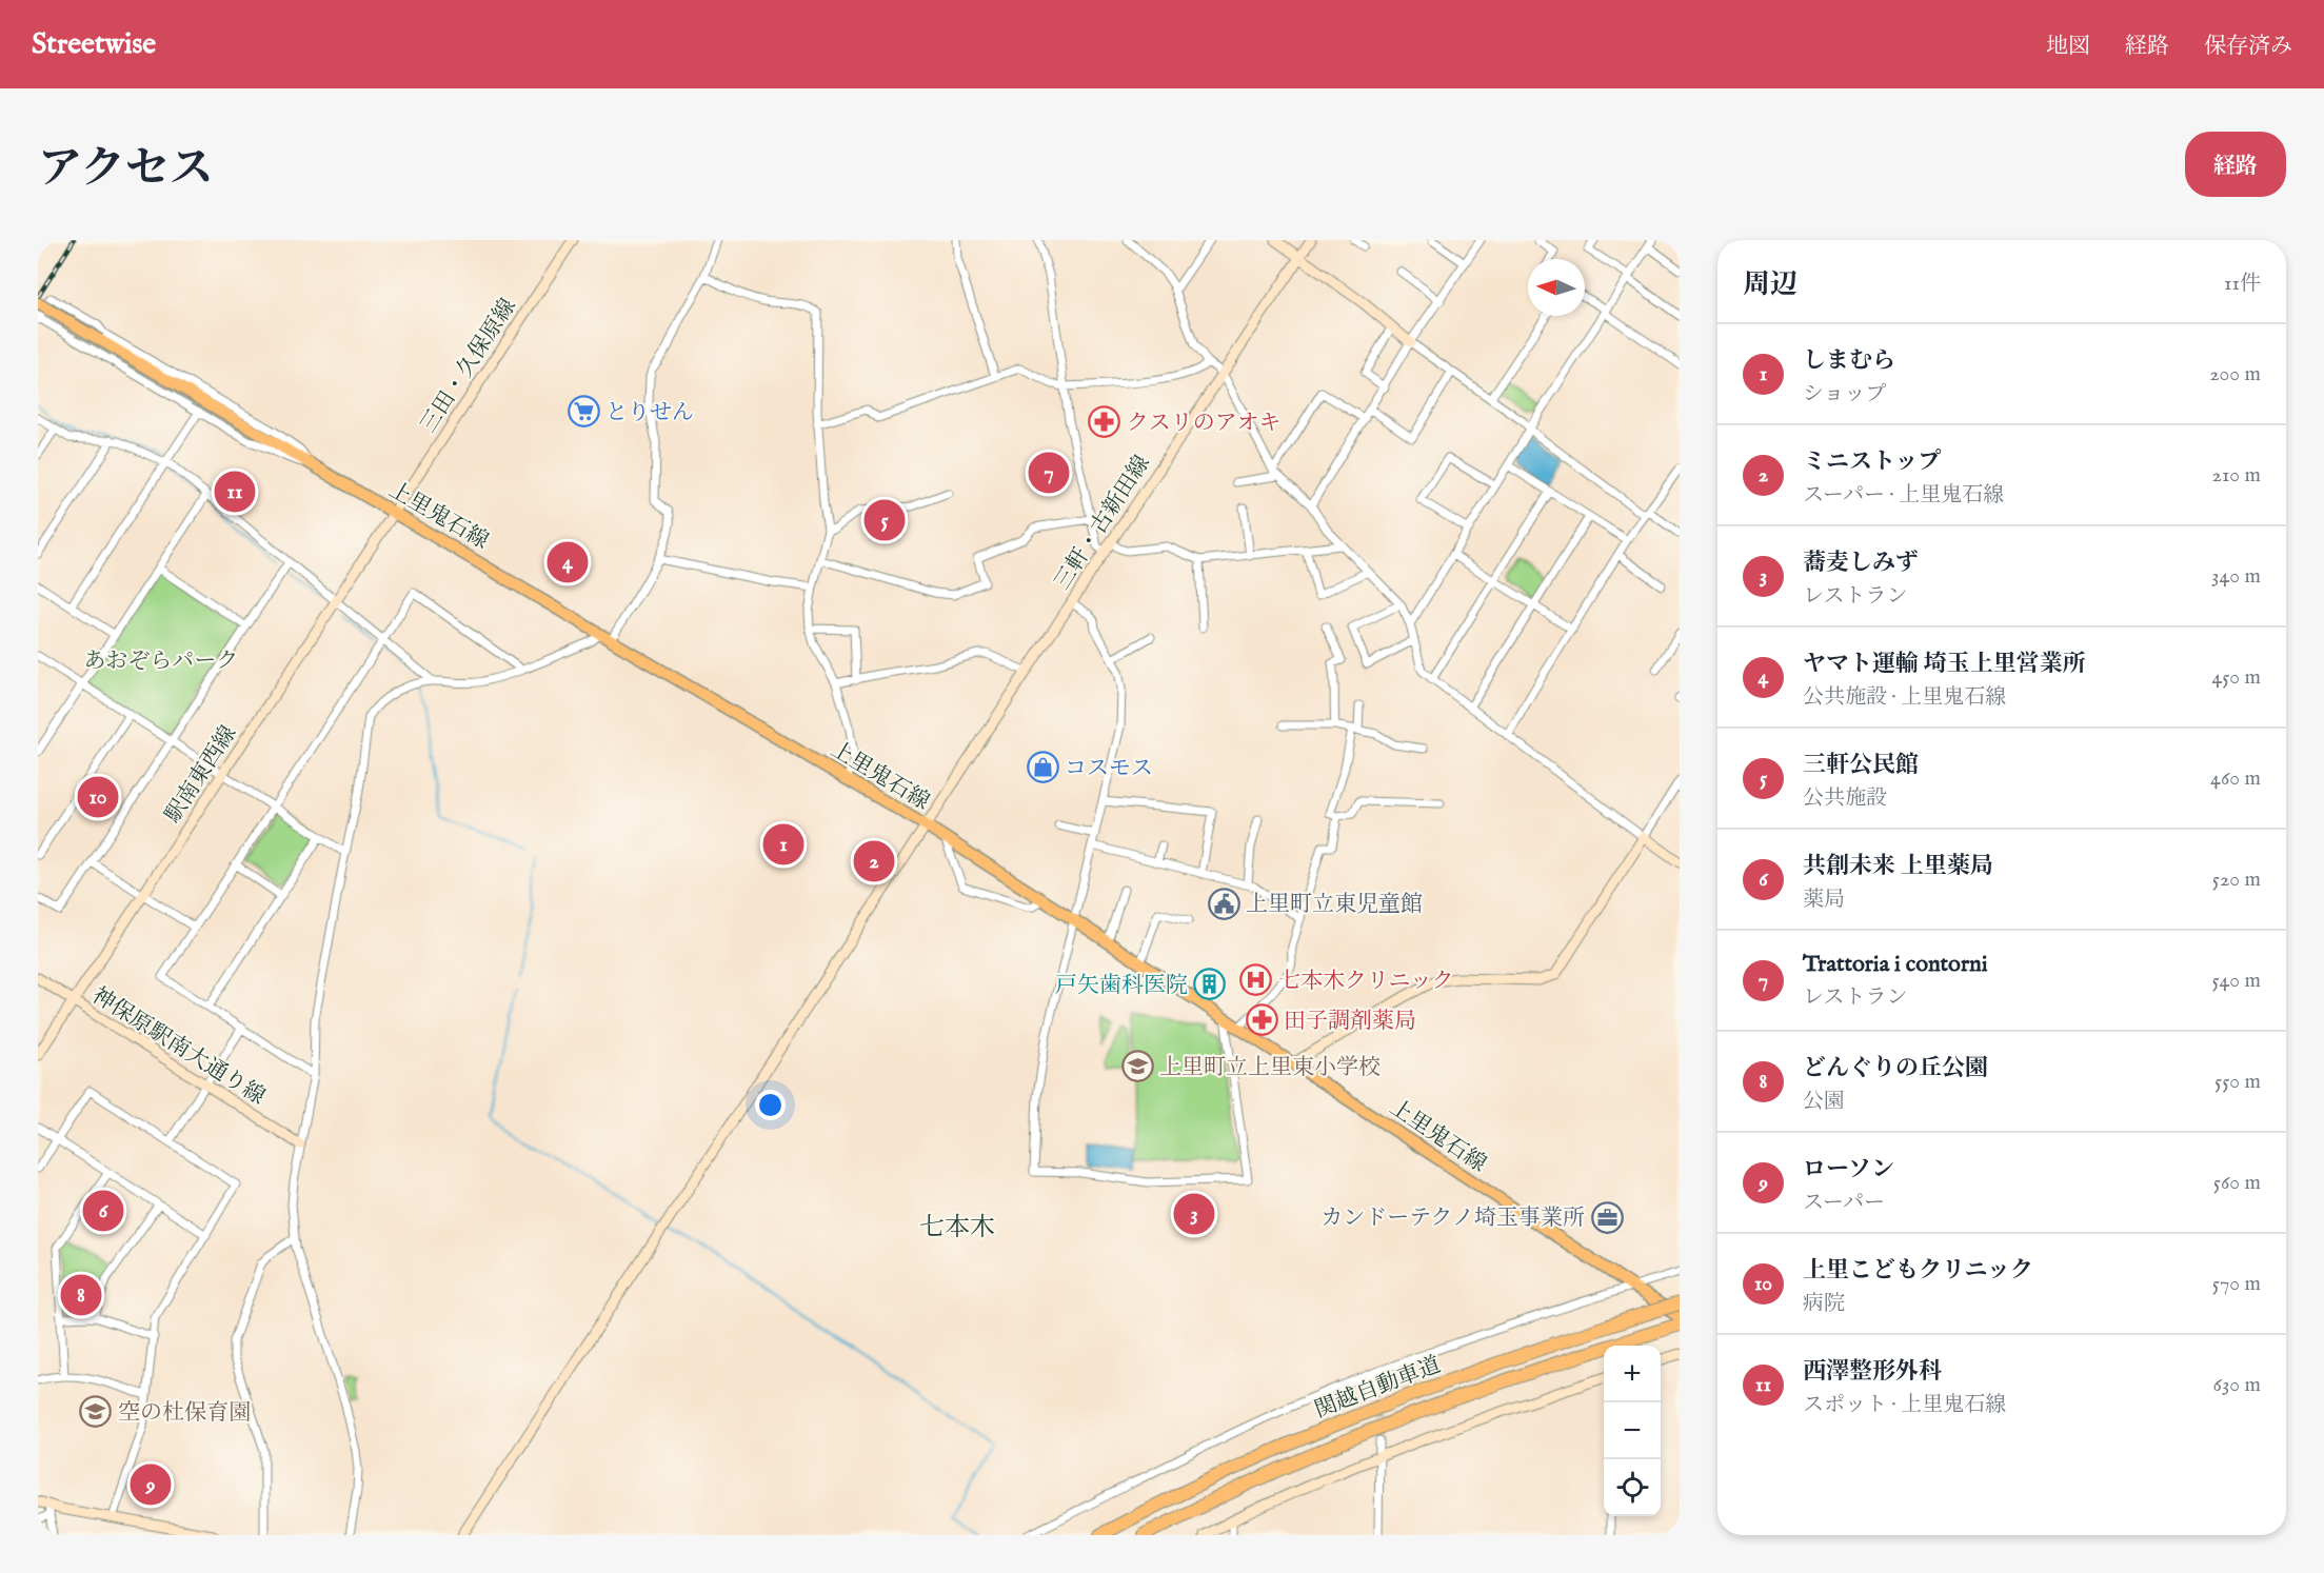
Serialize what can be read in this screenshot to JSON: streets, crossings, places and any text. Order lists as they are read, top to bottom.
{
  "streets": {
    "highway": ["関越自動車道"],
    "main road": ["上里鬼石線"],
    "street": [
      "三田・久保原線",
      "三軒・古新田線",
      "駅南東西線",
      "神保原駅南大通り線"
    ]
  },
  "crossings": [
    ["三田・久保原線", "上里鬼石線"],
    ["三田・久保原線", "駅南東西線"],
    ["上里鬼石線", "三軒・古新田線"],
    ["上里鬼石線", "駅南東西線"],
    ["駅南東西線", "神保原駅南大通り線"]
  ],
  "districts": ["七本木"],
  "parks": ["あおぞらパーク"],
  "places": {
    "supermarket": ["とりせん"],
    "pharmacy": ["クスリのアオキ", "田子調剤薬局"],
    "shop": ["コスモス"],
    "public building": ["上里町立東児童館"],
    "hospital": ["七本木クリニック"],
    "building": ["戸矢歯科医院"],
    "school or university": ["上里町立上里東小学校", "空の杜保育園"],
    "office": ["カンドーテクノ埼玉事業所"]
  },
  "north": "left",
  "page": {
    "header": "Streetwise",
    "nav": ["地図", "経路", "保存済み"],
    "title": "アクセス",
    "buttons": "経路",
    "heading": ["周辺", "11件"],
    "list": [
      {
        "mark": "1",
        "name": "しまむら",
        "note": "ショップ",
        "value": "200 m"
      },
      {
        "mark": "2",
        "name": "ミニストップ",
        "note": "スーパー · 上里鬼石線",
        "value": "210 m"
      },
      {
        "mark": "3",
        "name": "蕎麦しみず",
        "note": "レストラン",
        "value": "340 m"
      },
      {
        "mark": "4",
        "name": "ヤマト運輸 埼玉上里営業所",
        "note": "公共施設 · 上里鬼石線",
        "value": "450 m"
      },
      {
        "mark": "5",
        "name": "三軒公民館",
        "note": "公共施設",
        "value": "460 m"
      },
      {
        "mark": "6",
        "name": "共創未来 上里薬局",
        "note": "薬局",
        "value": "520 m"
      },
      {
        "mark": "7",
        "name": "Trattoria i contorni",
        "note": "レストラン",
        "value": "540 m"
      },
      {
        "mark": "8",
        "name": "どんぐりの丘公園",
        "note": "公園",
        "value": "550 m"
      },
      {
        "mark": "9",
        "name": "ローソン",
        "note": "スーパー",
        "value": "560 m"
      },
      {
        "mark": "10",
        "name": "上里こどもクリニック",
        "note": "病院",
        "value": "570 m"
      },
      {
        "mark": "11",
        "name": "西澤整形外科",
        "note": "スポット · 上里鬼石線",
        "value": "630 m"
      }
    ],
    "pins": [
      "7",
      "11",
      "5",
      "4",
      "10",
      "1",
      "2",
      "6",
      "3",
      "8",
      "9"
    ],
    "map_buttons": ["+", "−"]
  }
}
